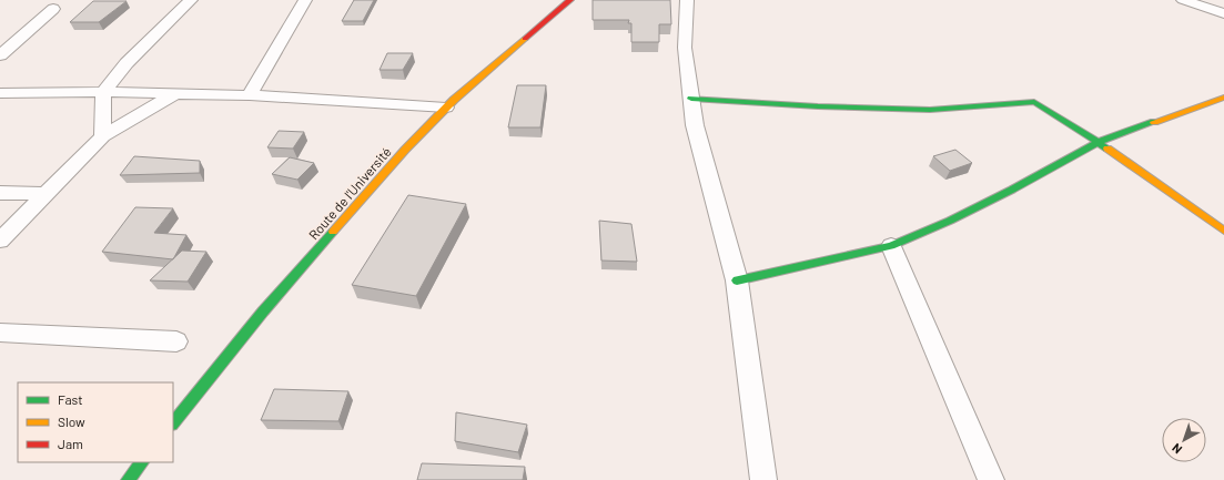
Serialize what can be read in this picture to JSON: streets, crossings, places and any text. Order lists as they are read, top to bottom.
{
  "streets": {
    "street": ["Route de l'Université"]
  },
  "legend": ["Fast", "Slow", "Jam"],
  "north": "bottom left"
}
